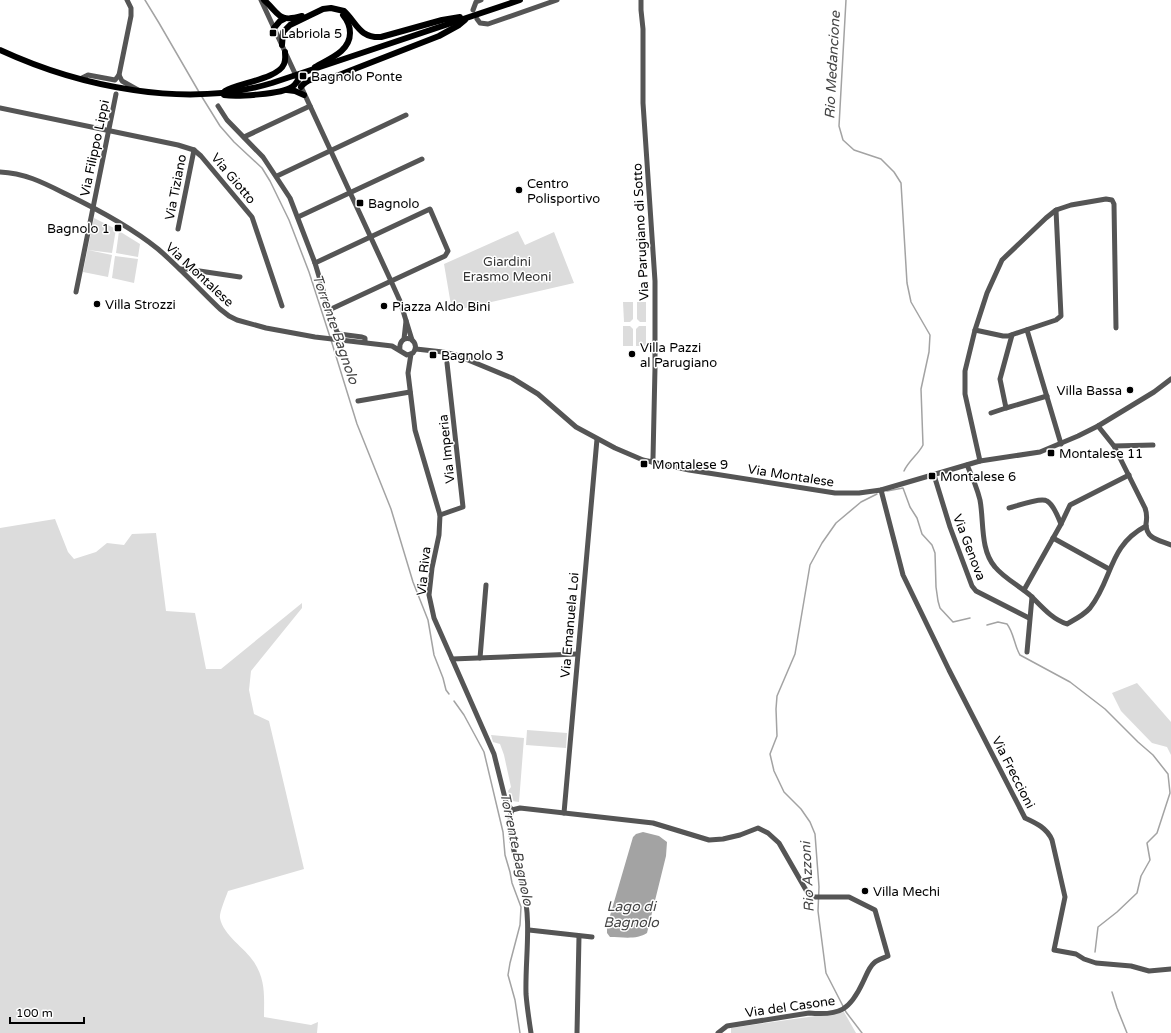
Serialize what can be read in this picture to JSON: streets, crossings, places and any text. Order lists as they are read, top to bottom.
{
  "streets": {
    "street": [
      "Via Filippo Lippi",
      "Via Giotto",
      "Via Tiziano",
      "Via Parugiano di Sotto",
      "Via Montalese",
      "Via Imperia",
      "Via Genova",
      "Via Riva",
      "Via Emanuela Loi",
      "Via Freccioni",
      "Via del Casone"
    ]
  },
  "crossings": [
    ["Via Filippo Lippi", "Via Giotto"],
    ["Via Filippo Lippi", "Via Montalese"],
    ["Via Giotto", "Via Tiziano"],
    ["Via Parugiano di Sotto", "Via Montalese"],
    ["Via Montalese", "Via Genova"],
    ["Via Montalese", "Via Riva"],
    ["Via Montalese", "Via Emanuela Loi"],
    ["Via Montalese", "Via Freccioni"],
    ["Via Imperia", "Via Riva"],
    ["Via Emanuela Loi", "Via del Casone"]
  ],
  "water": [
    "Rio Medancione",
    "Torrente Bagnolo",
    "Rio Azzoni",
    "Lago di Bagnolo"
  ],
  "parks": ["Giardini Erasmo Meoni"],
  "places": {
    "transit": [
      "Labriola 5",
      "Bagnolo Ponte",
      "Bagnolo",
      "Bagnolo 1",
      "Bagnolo 3",
      "Montalese 11",
      "Montalese 9",
      "Montalese 6"
    ],
    "other": [
      "Centro Polisportivo",
      "Villa Strozzi",
      "Piazza Aldo Bini",
      "Villa Pazzi al Parugiano",
      "Villa Bassa",
      "Villa Mechi"
    ]
  },
  "scale_bar": "100 m"
}
